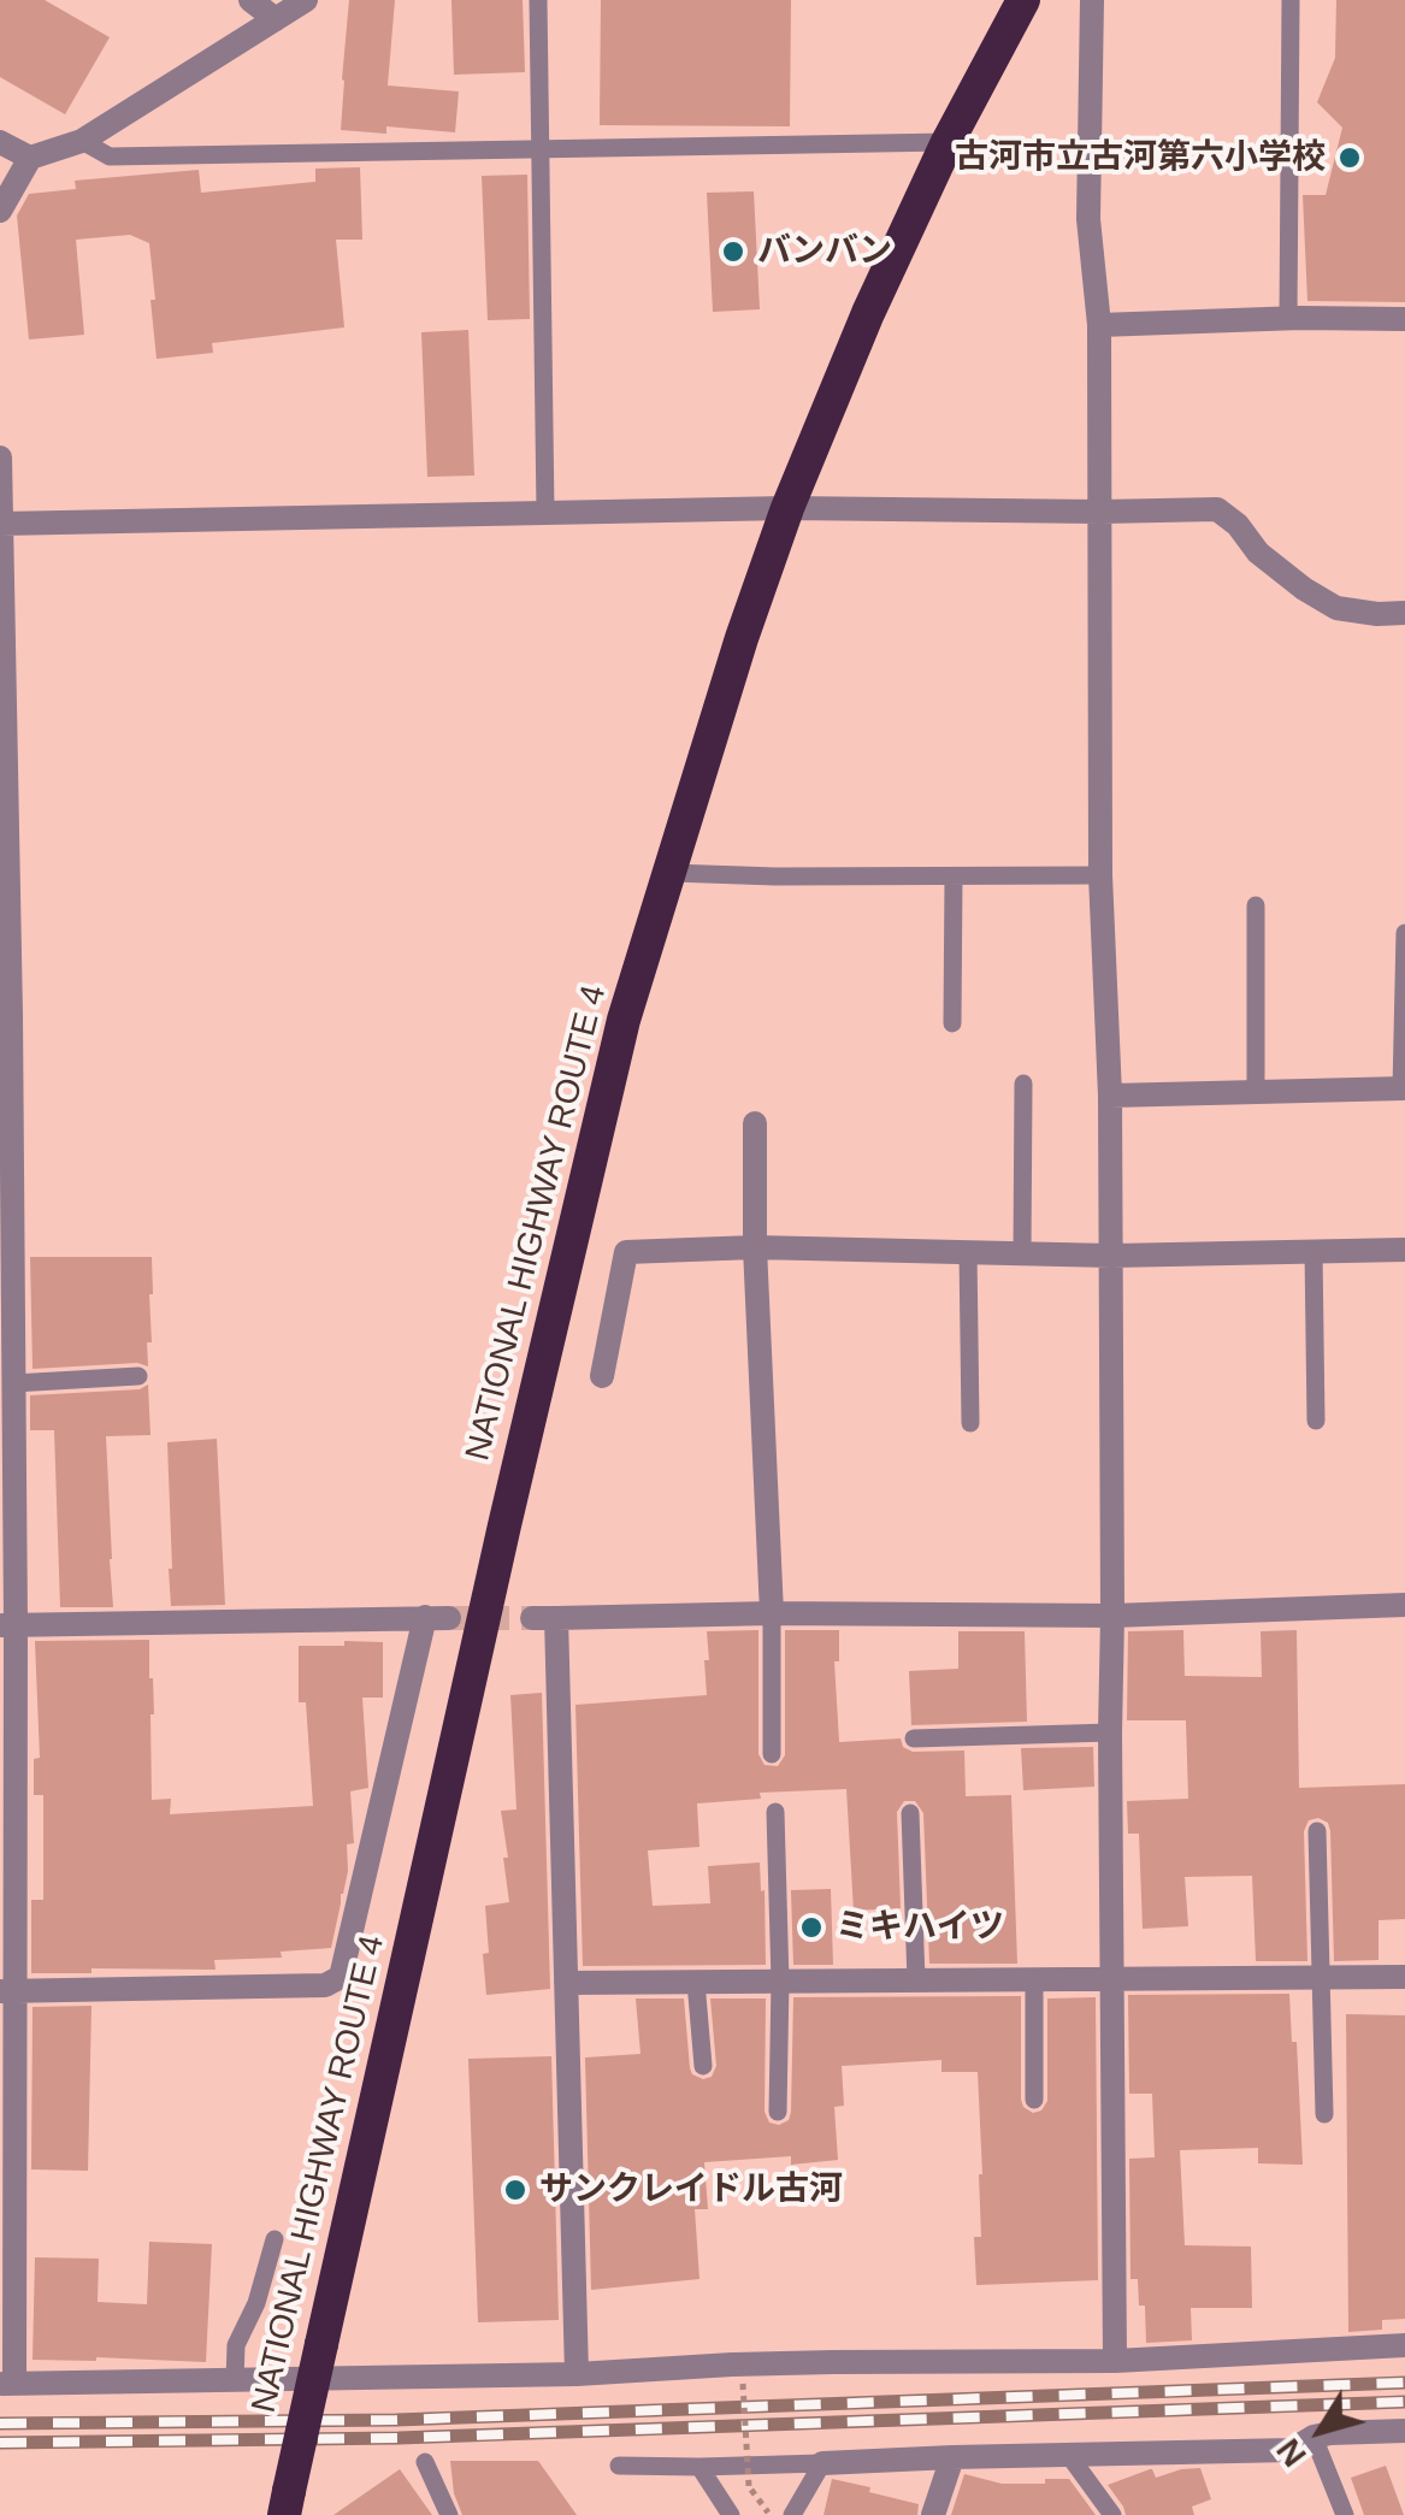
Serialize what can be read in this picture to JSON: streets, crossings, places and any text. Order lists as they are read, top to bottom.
{
  "streets": {
    "highway": ["NATIONAL HIGHWAY ROUTE 4"]
  },
  "places": [
    "古河市立古河第六小学校",
    "バンバン",
    "ミキハイツ",
    "サンクレイドル古河"
  ],
  "north": "bottom left"
}
